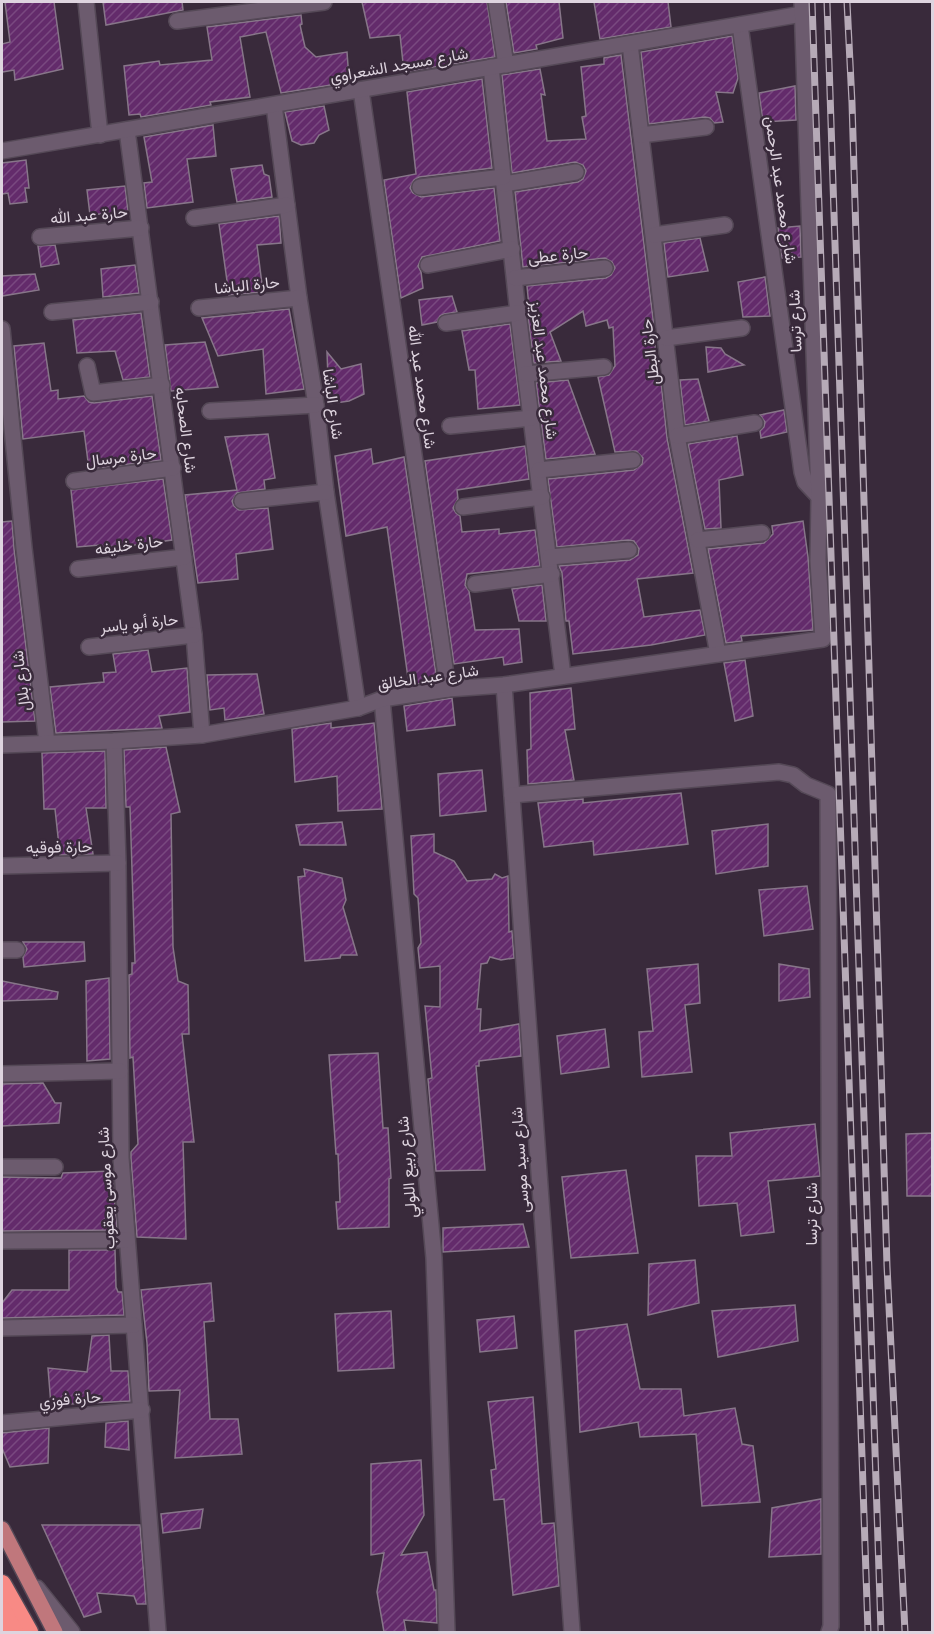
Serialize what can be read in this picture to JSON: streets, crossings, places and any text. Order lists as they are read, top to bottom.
{
  "streets": {
    "street": [
      "شارع مسجد الشعراوي",
      "شارع محمد عبد الرحمن",
      "حارة عبد الله",
      "حارة عطى",
      "حارة الباشا",
      "شارع ترسا",
      "حارة البطل",
      "شارع محمد عبد العزيز",
      "شارع محمد عبد الله",
      "شارع الباشا",
      "شارع الصحابه",
      "حارة مرسال",
      "حارة خليفه",
      "حارة أبو ياسر",
      "شارع عبد الخالق",
      "شارع بلال",
      "حارة فوقيه",
      "شارع سيد موسى",
      "شارع ربيع اللولي",
      "شارع موسى يعقوب",
      "حارة فوزي"
    ]
  },
  "crossings": [
    ["شارع مسجد الشعراوي", "شارع محمد عبد الرحمن"],
    ["شارع مسجد الشعراوي", "شارع ترسا"],
    ["شارع مسجد الشعراوي", "حارة البطل"],
    ["شارع مسجد الشعراوي", "شارع محمد عبد العزيز"],
    ["شارع مسجد الشعراوي", "شارع محمد عبد الله"],
    ["شارع مسجد الشعراوي", "شارع الباشا"],
    ["شارع مسجد الشعراوي", "شارع الصحابه"],
    ["شارع محمد عبد الرحمن", "شارع ترسا"],
    ["حارة عبد الله", "شارع الصحابه"],
    ["حارة عطى", "شارع محمد عبد العزيز"],
    ["حارة الباشا", "شارع الباشا"],
    ["شارع ترسا", "شارع عبد الخالق"],
    ["شارع ترسا", "شارع سيد موسى"],
    ["حارة البطل", "شارع عبد الخالق"],
    ["شارع محمد عبد العزيز", "شارع عبد الخالق"],
    ["شارع محمد عبد الله", "شارع عبد الخالق"],
    ["شارع الباشا", "شارع عبد الخالق"],
    ["شارع الصحابه", "حارة مرسال"],
    ["شارع الصحابه", "حارة خليفه"],
    ["شارع الصحابه", "حارة أبو ياسر"],
    ["شارع الصحابه", "شارع عبد الخالق"],
    ["شارع عبد الخالق", "شارع بلال"],
    ["شارع عبد الخالق", "شارع سيد موسى"],
    ["شارع عبد الخالق", "شارع ربيع اللولي"],
    ["شارع عبد الخالق", "شارع موسى يعقوب"],
    ["حارة فوقيه", "شارع موسى يعقوب"],
    ["شارع موسى يعقوب", "حارة فوزي"]
  ]
}
